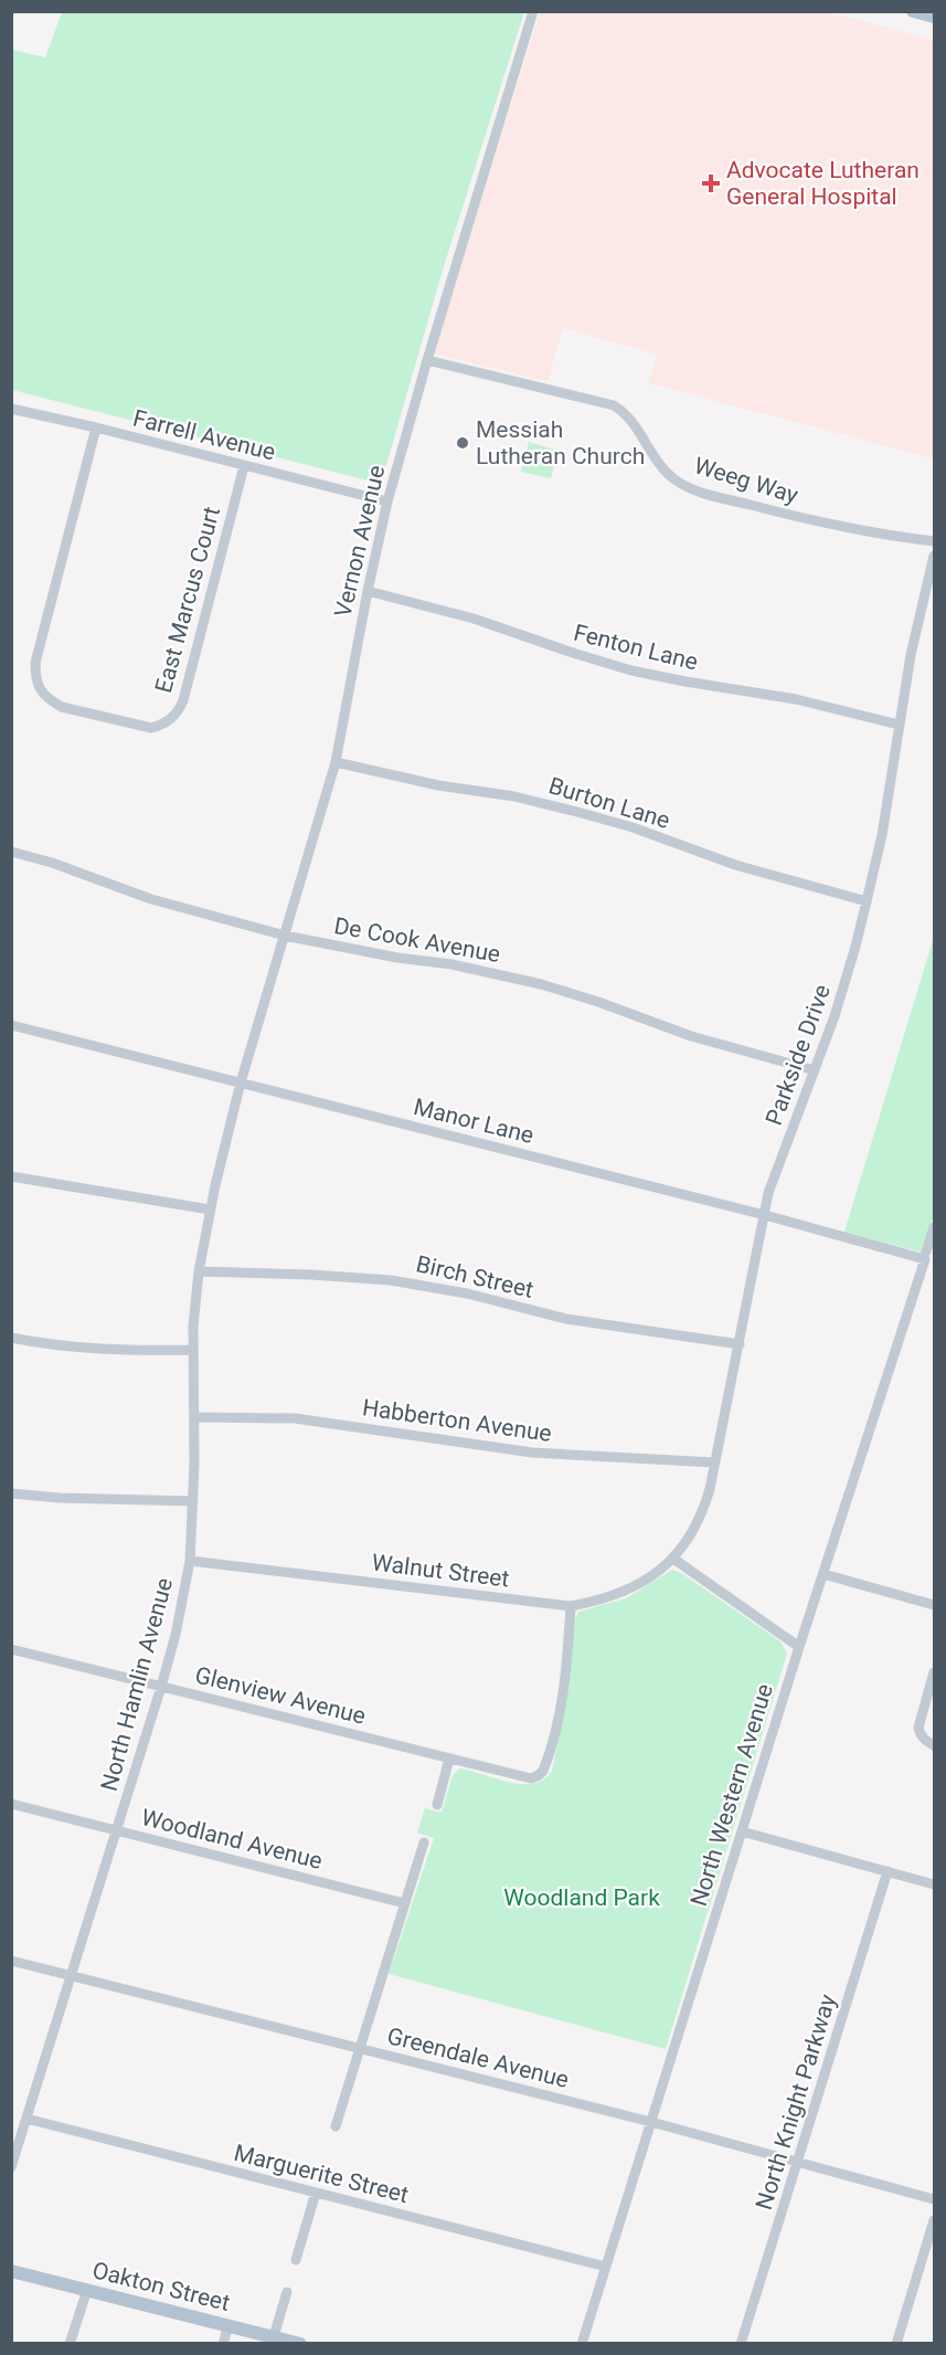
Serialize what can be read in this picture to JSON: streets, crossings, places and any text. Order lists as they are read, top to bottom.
{
  "streets": {
    "main road": ["Oakton Street"],
    "street": [
      "Farrell Avenue",
      "Weeg Way",
      "Vernon Avenue",
      "East Marcus Court",
      "Fenton Lane",
      "Burton Lane",
      "De Cook Avenue",
      "Parkside Drive",
      "Manor Lane",
      "Birch Street",
      "Habberton Avenue",
      "Walnut Street",
      "North Hamlin Avenue",
      "Glenview Avenue",
      "North Western Avenue",
      "Woodland Avenue",
      "Greendale Avenue",
      "North Knight Parkway",
      "Marguerite Street"
    ]
  },
  "crossings": [
    ["Farrell Avenue", "Vernon Avenue"],
    ["Farrell Avenue", "East Marcus Court"],
    ["Weeg Way", "Vernon Avenue"],
    ["Vernon Avenue", "Fenton Lane"],
    ["Vernon Avenue", "Burton Lane"],
    ["Vernon Avenue", "De Cook Avenue"],
    ["Vernon Avenue", "Manor Lane"],
    ["Vernon Avenue", "North Hamlin Avenue"],
    ["Fenton Lane", "Parkside Drive"],
    ["Burton Lane", "Parkside Drive"],
    ["De Cook Avenue", "Parkside Drive"],
    ["Parkside Drive", "Manor Lane"],
    ["Parkside Drive", "Birch Street"],
    ["Parkside Drive", "Habberton Avenue"],
    ["Parkside Drive", "Walnut Street"],
    ["Manor Lane", "North Hamlin Avenue"],
    ["Manor Lane", "North Western Avenue"],
    ["Birch Street", "North Hamlin Avenue"],
    ["Habberton Avenue", "North Hamlin Avenue"],
    ["Walnut Street", "North Hamlin Avenue"],
    ["Walnut Street", "Glenview Avenue"],
    ["North Hamlin Avenue", "Glenview Avenue"],
    ["North Hamlin Avenue", "Woodland Avenue"],
    ["North Hamlin Avenue", "Greendale Avenue"],
    ["North Hamlin Avenue", "Marguerite Street"],
    ["North Western Avenue", "Greendale Avenue"],
    ["North Western Avenue", "Marguerite Street"],
    ["Greendale Avenue", "North Knight Parkway"]
  ],
  "parks": ["Woodland Park"],
  "places": {
    "health": ["Advocate Lutheran General Hospital"],
    "other": ["Messiah Lutheran Church"]
  }
}
